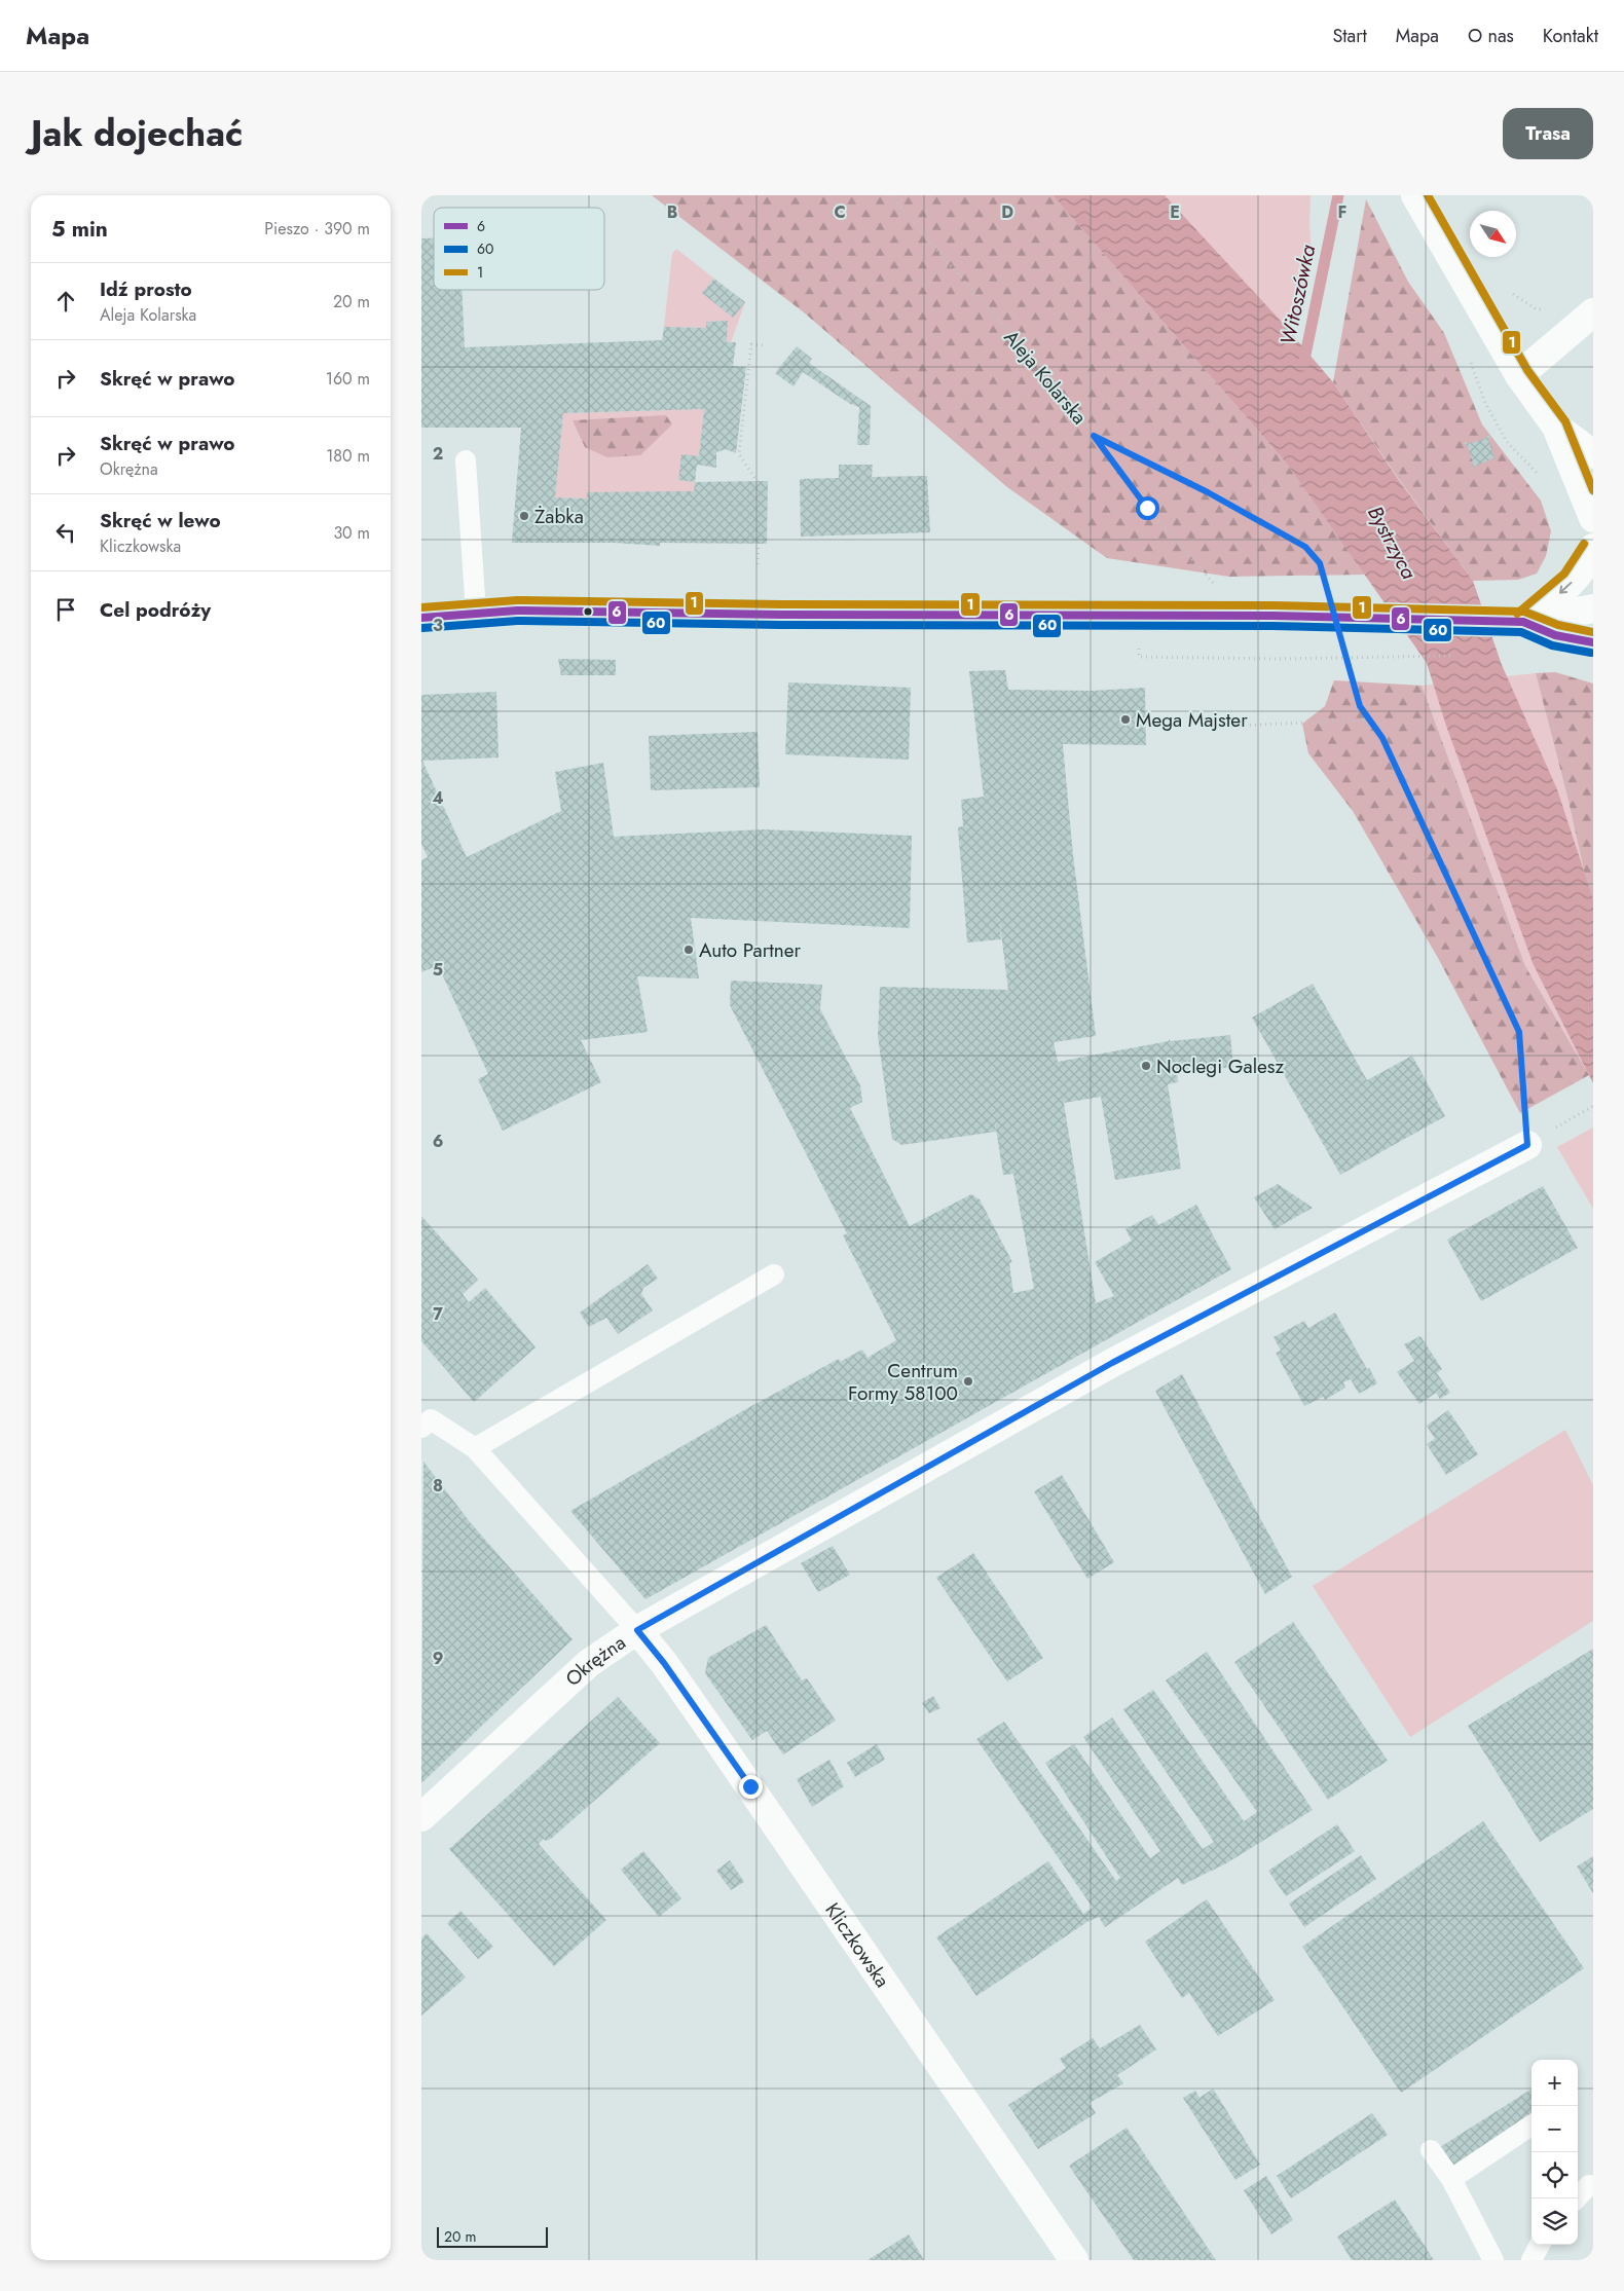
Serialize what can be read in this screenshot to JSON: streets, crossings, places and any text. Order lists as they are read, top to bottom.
{
  "streets": {
    "street": ["Okrężna", "Kliczkowska"],
    "path": ["Aleja Kolarska"]
  },
  "crossings": [
    ["Okrężna", "Kliczkowska"]
  ],
  "water": ["Witoszówka", "Bystrzyca"],
  "places": [
    "Żabka",
    "Mega Majster",
    "Auto Partner",
    "Noclegi Galesz",
    "Centrum Formy 58100"
  ],
  "lines": ["transit line 1", "transit line 6", "transit line 60"],
  "legend": ["6", "60", "1"],
  "scale_bar": "20 m",
  "north": "bottom right",
  "page": {
    "header": "Mapa",
    "nav": [
      "Start",
      "Mapa",
      "O nas",
      "Kontakt"
    ],
    "title": "Jak dojechać",
    "buttons": "Trasa",
    "heading": ["5 min", "Pieszo · 390 m"],
    "list": [
      ["Idź prosto", "Aleja Kolarska", "20 m"],
      ["Skręć w prawo", "160 m"],
      ["Skręć w prawo", "Okrężna", "180 m"],
      ["Skręć w lewo", "Kliczkowska", "30 m"],
      "Cel podróży"
    ],
    "map_buttons": ["+", "−"],
    "scale": "20 m"
  },
  "grid": {
    "columns": [
      "B",
      "C",
      "D",
      "E",
      "F"
    ],
    "rows": [
      "2",
      "3",
      "4",
      "5",
      "6",
      "7",
      "8",
      "9"
    ]
  }
}
